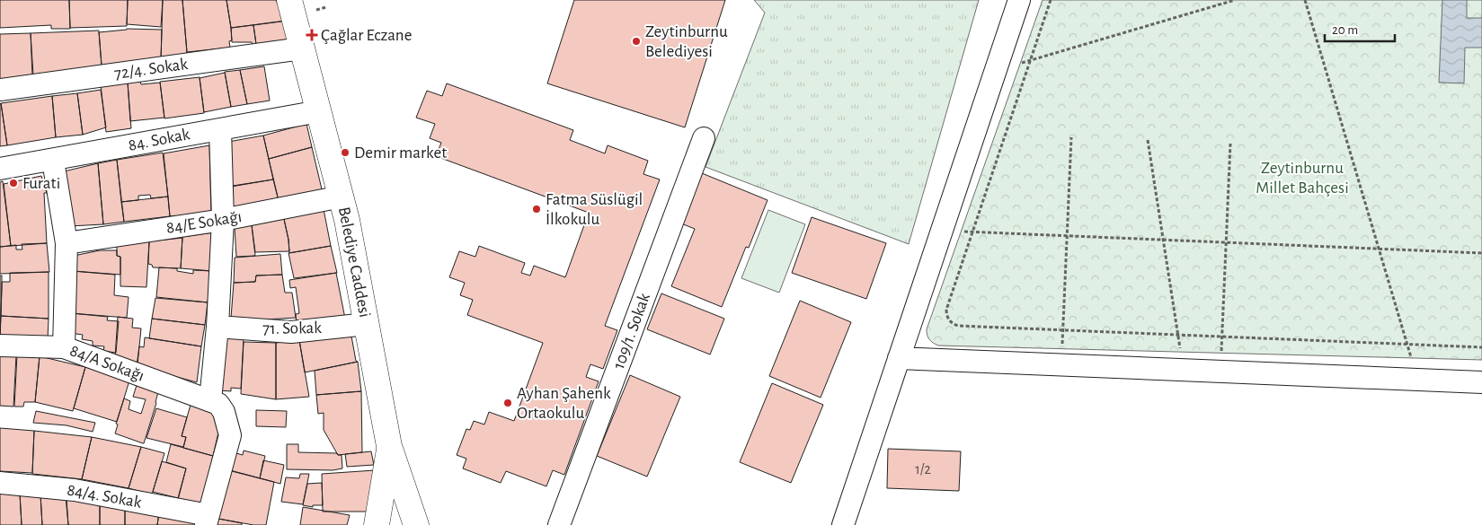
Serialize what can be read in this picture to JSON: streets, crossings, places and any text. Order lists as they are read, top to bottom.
{
  "streets": {
    "street": [
      "72/4. Sokak",
      "84. Sokak",
      "84/E Sokağı",
      "Belediye Caddesi",
      "71. Sokak",
      "109/1. Sokak",
      "84/A Sokağı",
      "84/4. Sokak"
    ]
  },
  "crossings": [
    ["72/4. Sokak", "Belediye Caddesi"],
    ["84. Sokak", "Belediye Caddesi"],
    ["84/E Sokağı", "Belediye Caddesi"],
    ["Belediye Caddesi", "71. Sokak"]
  ],
  "parks": ["Zeytinburnu Millet Bahçesi"],
  "places": {
    "health": ["Çağlar Eczane"],
    "other": [
      "Zeytinburnu Belediyesi",
      "Demir market",
      "Furati",
      "Fatma Süslügil İlkokulu",
      "Ayhan Şahenk Ortaokulu"
    ]
  },
  "house_numbers": ["1/2"],
  "scale_bar": "20 m"
}
